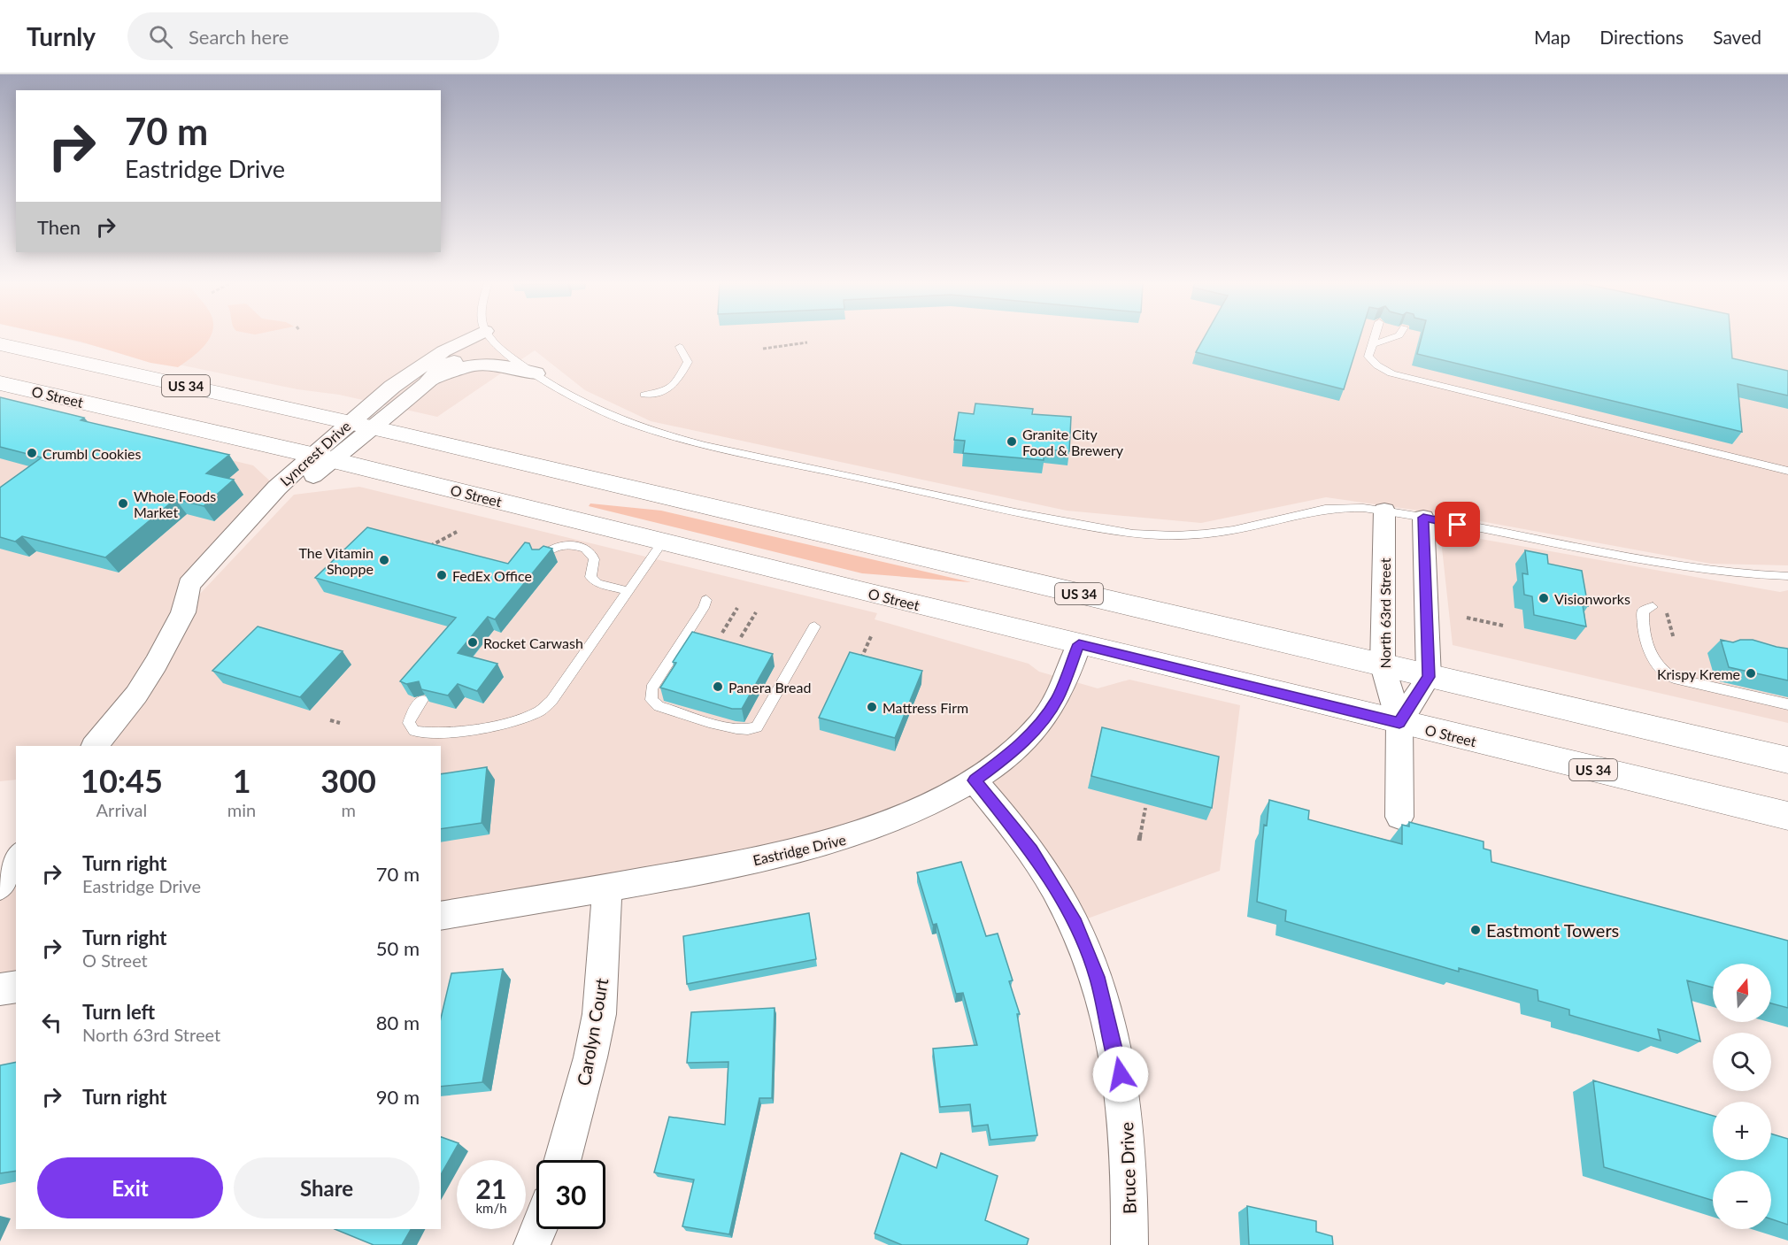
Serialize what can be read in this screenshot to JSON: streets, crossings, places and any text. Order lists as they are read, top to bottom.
{
  "streets": {
    "main road": ["US 34", "O Street"],
    "street": [
      "Lyncrest Drive",
      "North 63rd Street",
      "Eastridge Drive",
      "Carolyn Court",
      "Bruce Drive"
    ]
  },
  "crossings": [
    ["US 34", "Lyncrest Drive"],
    ["US 34", "North 63rd Street"],
    ["O Street", "Lyncrest Drive"],
    ["O Street", "North 63rd Street"],
    ["O Street", "Eastridge Drive"],
    ["Eastridge Drive", "Carolyn Court"],
    ["Eastridge Drive", "Bruce Drive"]
  ],
  "places": [
    "Granite City Food & Brewery",
    "Crumbl Cookies",
    "Whole Foods Market",
    "The Vitamin Shoppe",
    "FedEx Office",
    "Visionworks",
    "Rocket Carwash",
    "Krispy Kreme",
    "Panera Bread",
    "Mattress Firm",
    "Eastmont Towers"
  ],
  "north": "top",
  "page": {
    "header": "Turnly",
    "search": "Search here",
    "nav": ["Map", "Directions", "Saved"],
    "turn": ["70 m", "Eastridge Drive"],
    "then": "Then",
    "eta": [
      "10:45",
      "Arrival",
      "1",
      "min",
      "300",
      "m"
    ],
    "list": [
      {
        "name": "Turn right",
        "note": "Eastridge Drive",
        "value": "70 m"
      },
      {
        "name": "Turn right",
        "note": "O Street",
        "value": "50 m"
      },
      {
        "name": "Turn left",
        "note": "North 63rd Street",
        "value": "80 m"
      },
      {
        "name": "Turn right",
        "value": "90 m"
      }
    ],
    "map_buttons": ["+", "−"],
    "buttons": ["Exit", "Share"],
    "speed": "21 km/h",
    "limit": "30"
  }
}
